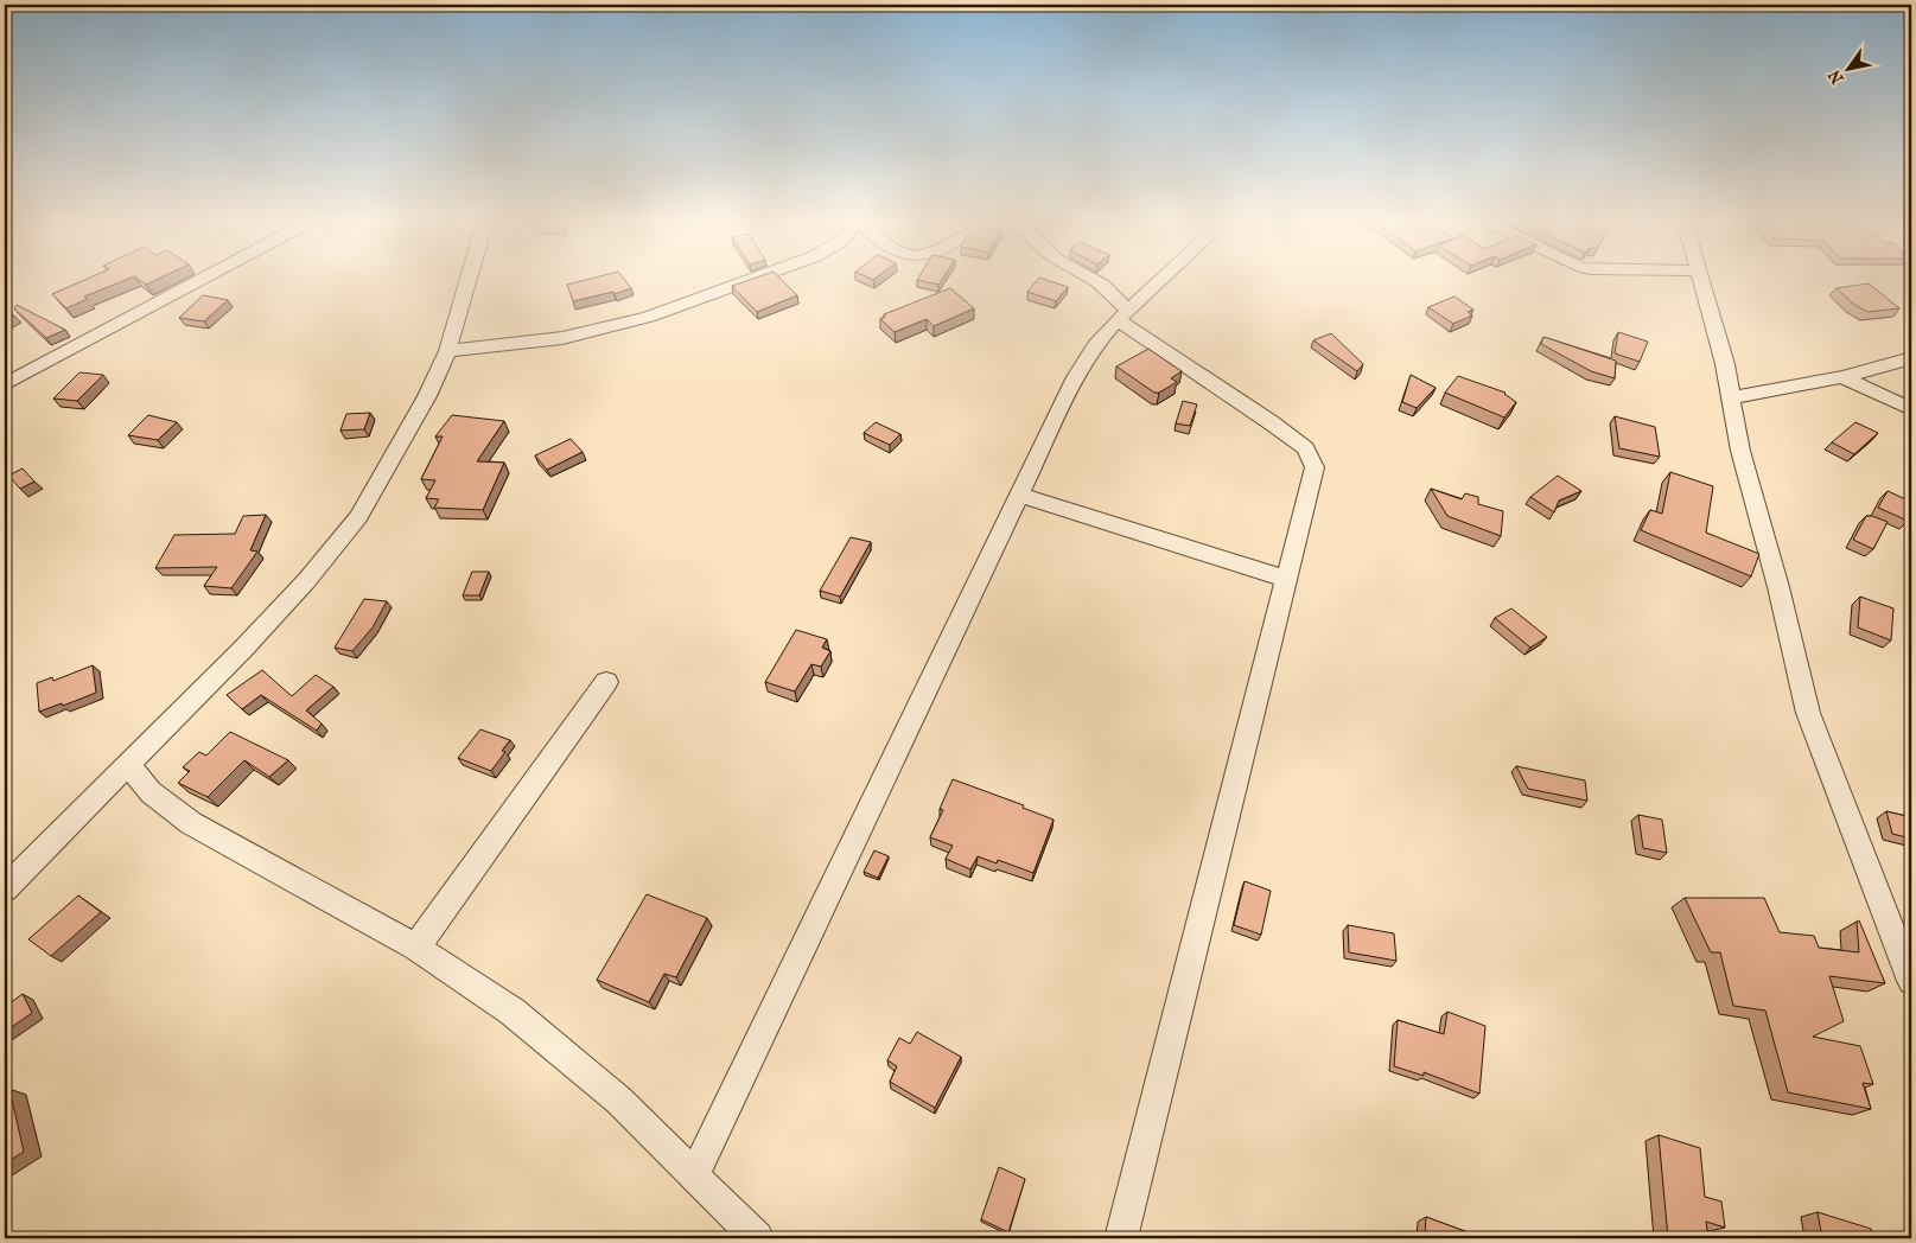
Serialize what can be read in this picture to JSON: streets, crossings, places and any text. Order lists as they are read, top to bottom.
{
  "north": "bottom left"
}
